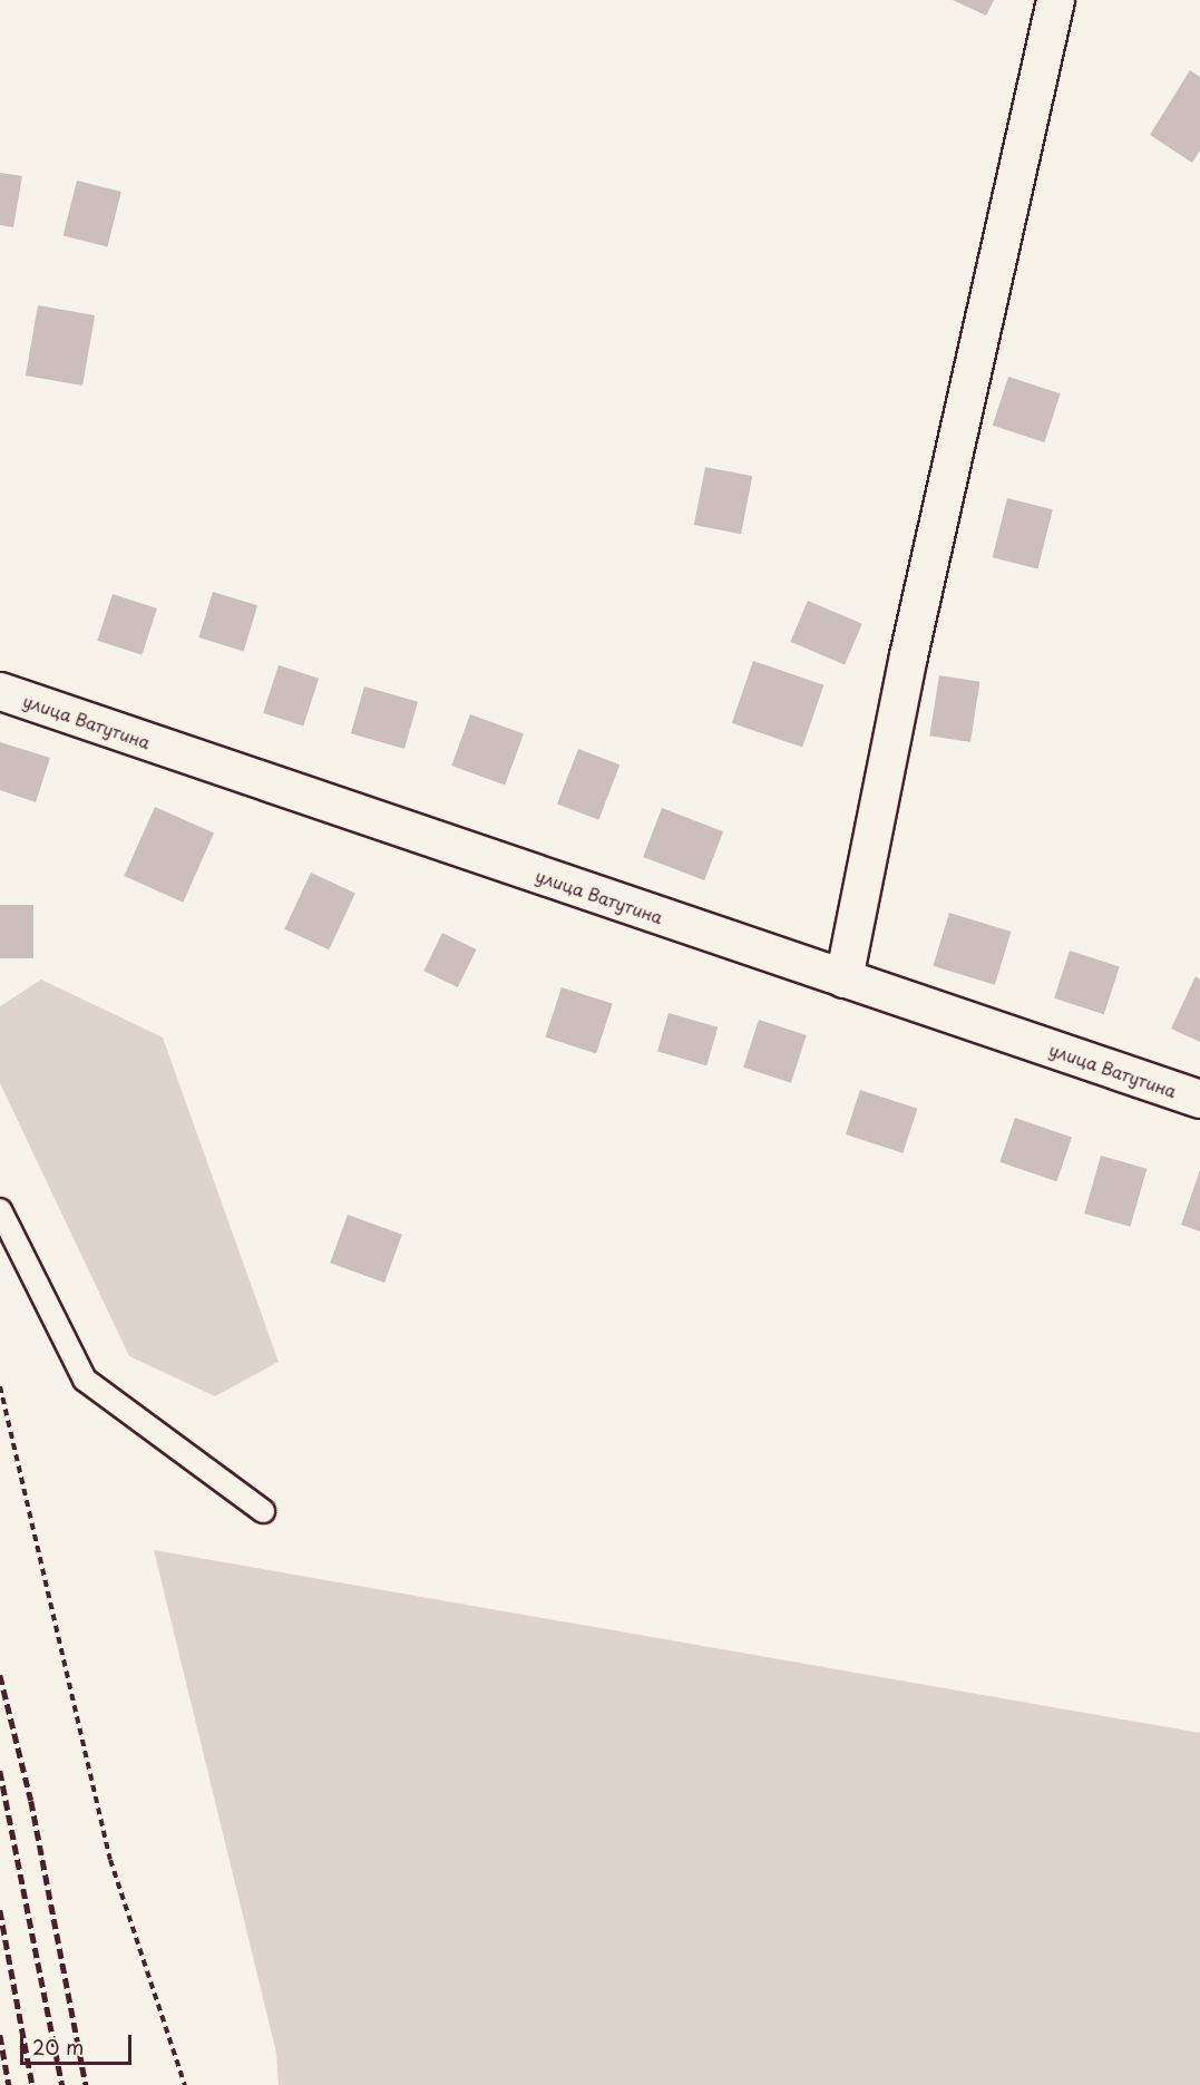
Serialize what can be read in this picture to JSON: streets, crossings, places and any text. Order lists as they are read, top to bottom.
{
  "streets": {
    "street": ["улица Ватутина"]
  },
  "scale_bar": "20 m"
}
